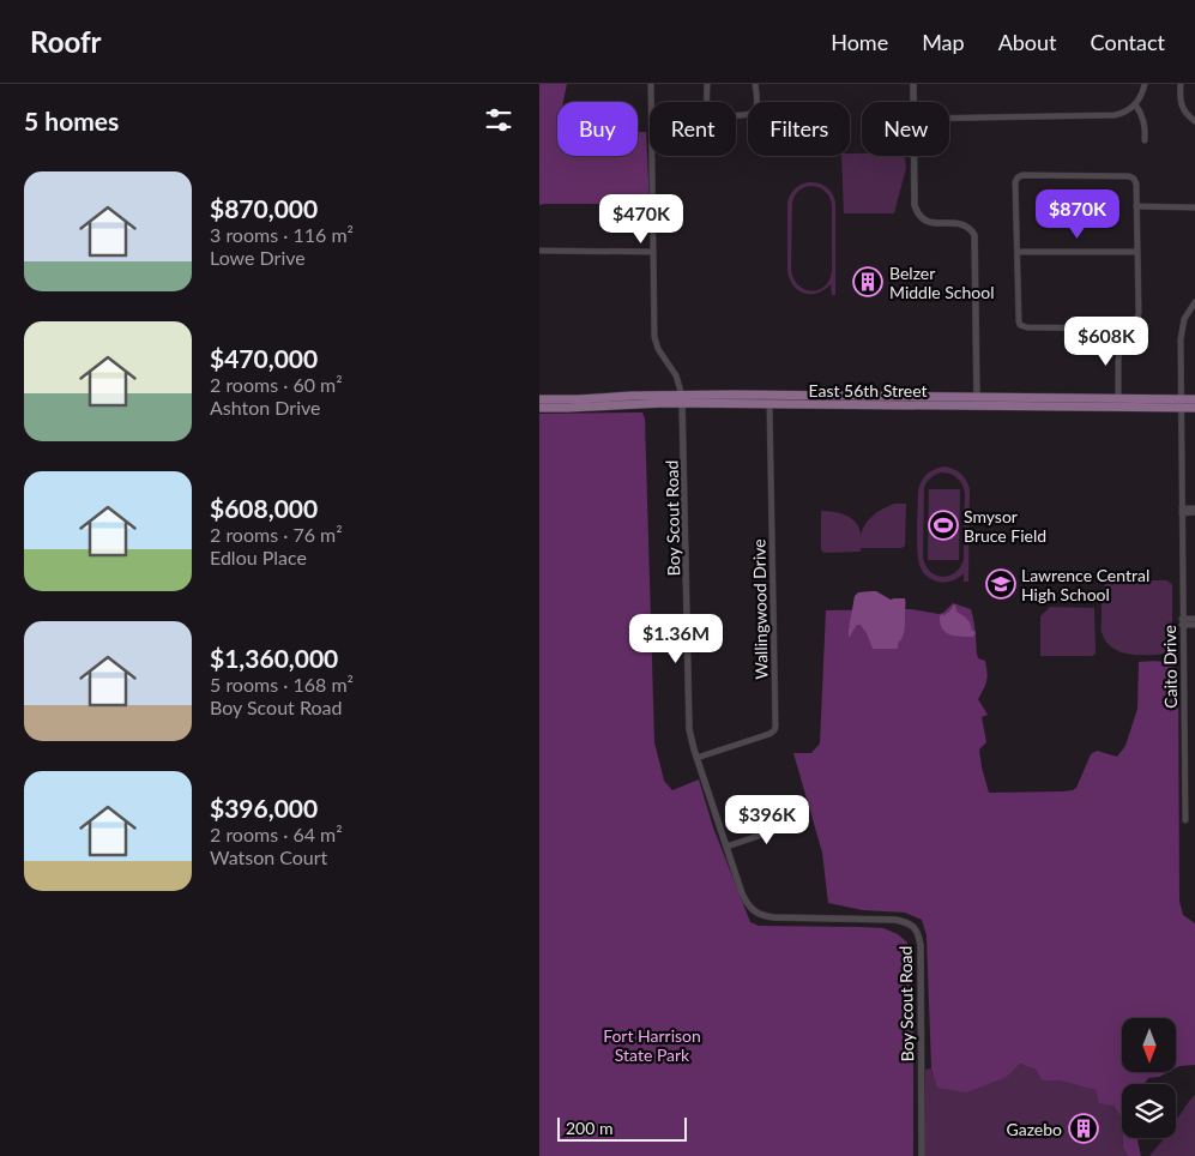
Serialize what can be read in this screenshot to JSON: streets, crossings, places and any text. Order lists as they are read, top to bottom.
{
  "streets": {
    "main road": ["East 56th Street"],
    "street": ["Boy Scout Road", "Wallingwood Drive", "Caito Drive"]
  },
  "crossings": [
    ["East 56th Street", "Boy Scout Road"],
    ["East 56th Street", "Wallingwood Drive"],
    ["East 56th Street", "Caito Drive"],
    ["Boy Scout Road", "Wallingwood Drive"]
  ],
  "parks": ["Fort Harrison State Park"],
  "places": {
    "building": ["Belzer Middle School", "Gazebo"],
    "sports": ["Smysor Bruce Field"],
    "school or university": ["Lawrence Central High School"]
  },
  "scale_bar": "200 m",
  "north": "bottom",
  "page": {
    "header": "Roofr",
    "nav": [
      "Home",
      "Map",
      "About",
      "Contact"
    ],
    "heading": "5 homes",
    "chip": [
      "Buy",
      "Rent",
      "Filters",
      "New"
    ],
    "list": [
      {
        "name": "$870,000",
        "note": "3 rooms · 116 m² · Lowe Drive"
      },
      {
        "name": "$470,000",
        "note": "2 rooms · 60 m² · Ashton Drive"
      },
      {
        "name": "$608,000",
        "note": "2 rooms · 76 m² · Edlou Place"
      },
      {
        "name": "$1,360,000",
        "note": "5 rooms · 168 m² · Boy Scout Road"
      },
      {
        "name": "$396,000",
        "note": "2 rooms · 64 m² · Watson Court"
      }
    ],
    "price": [
      "$870K",
      "$470K",
      "$608K",
      "$1.36M",
      "$396K"
    ],
    "scale": "200 m"
  }
}
